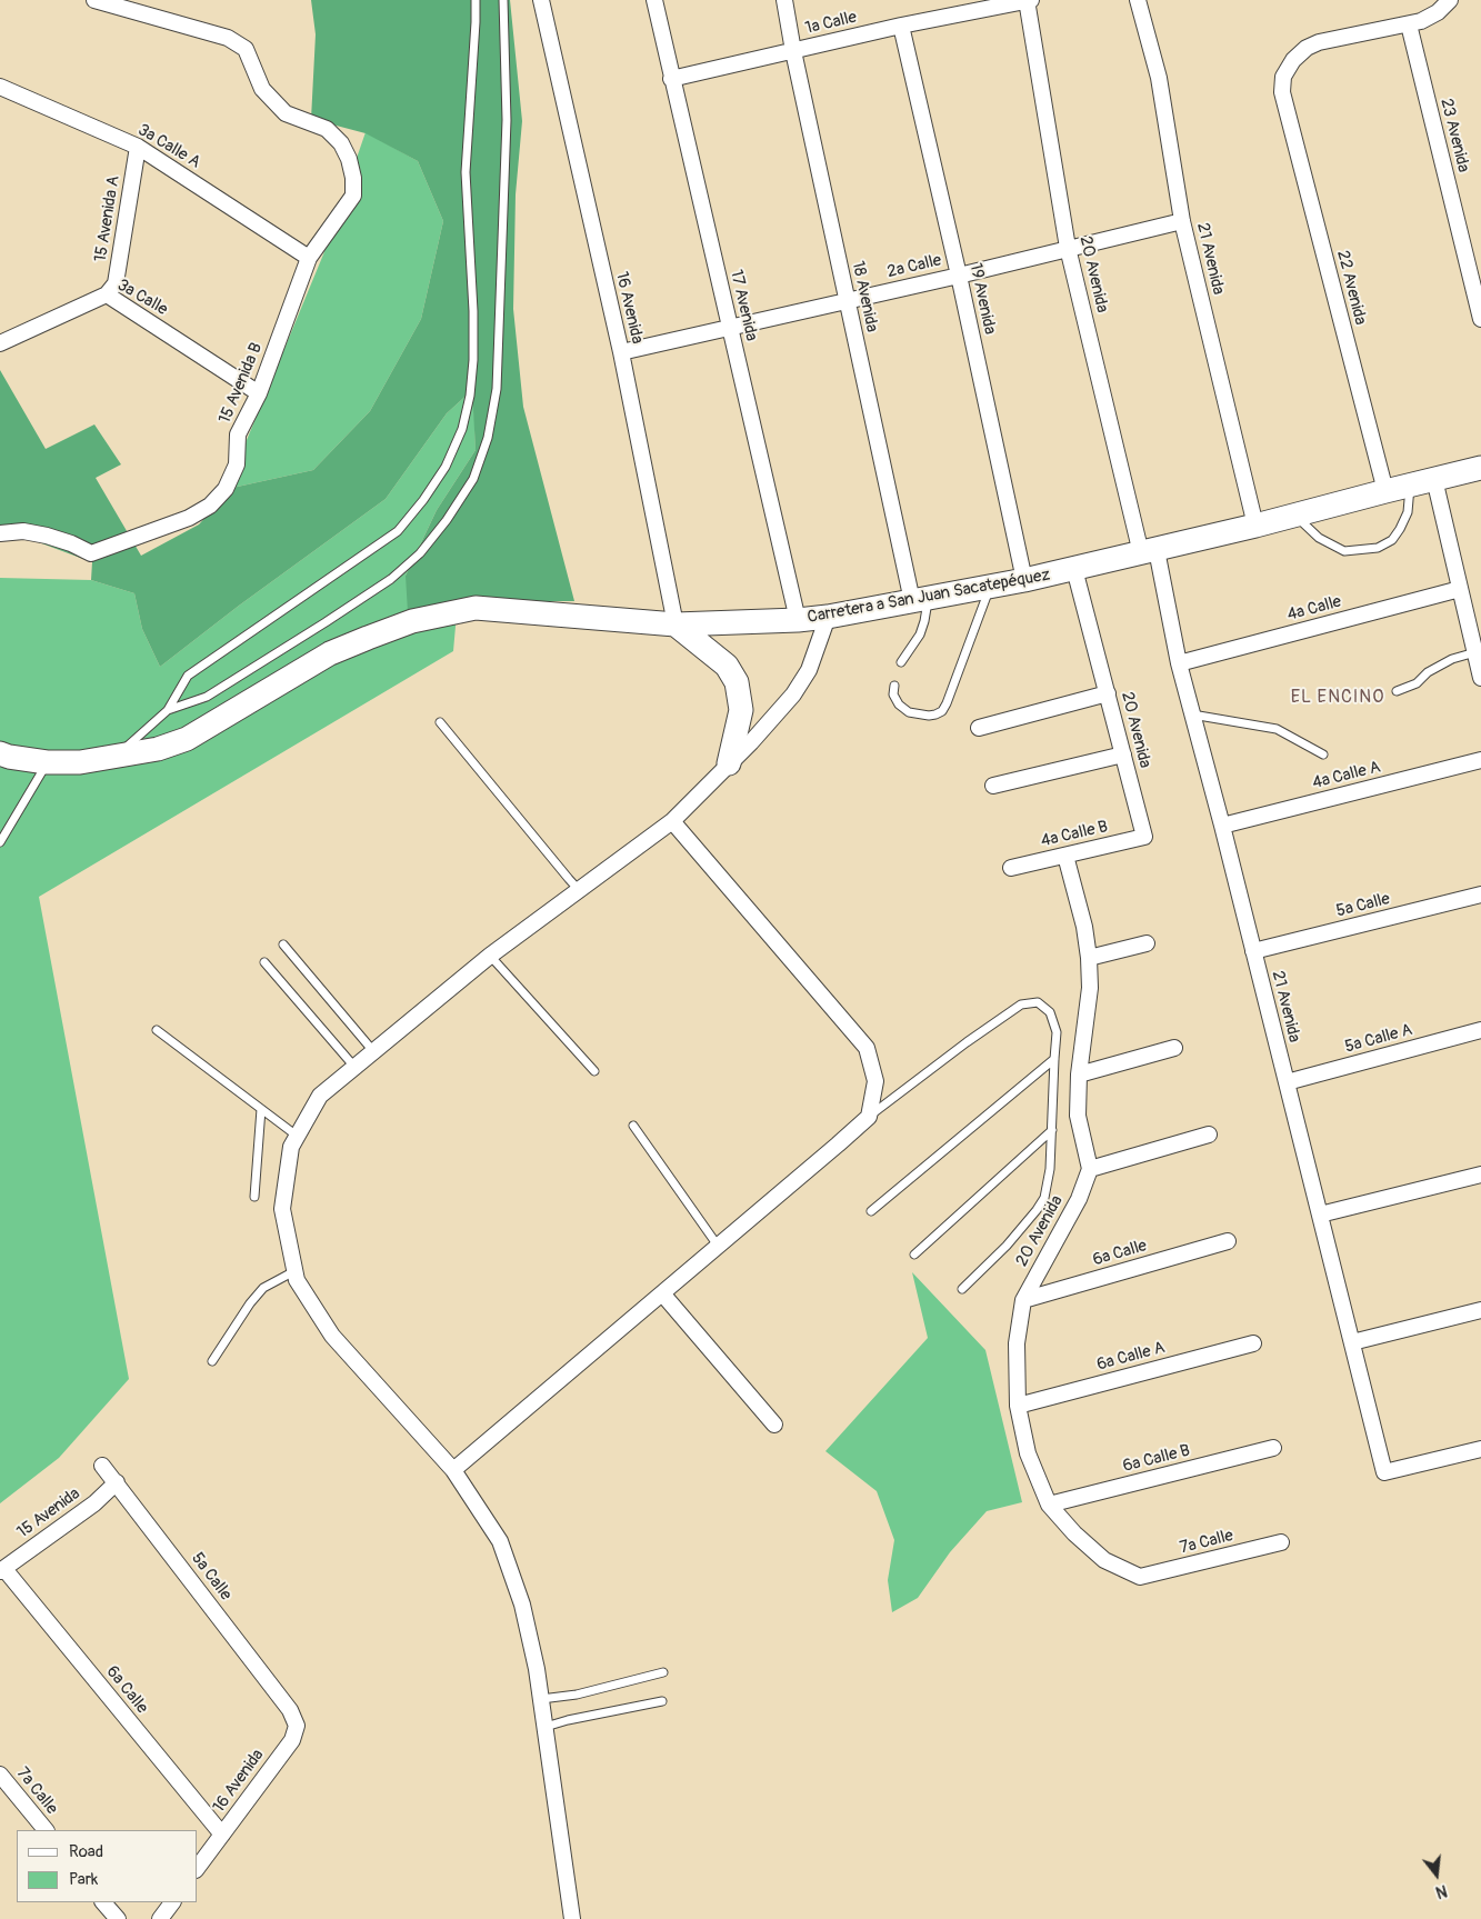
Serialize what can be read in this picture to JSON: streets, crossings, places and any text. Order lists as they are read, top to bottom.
{
  "streets": {
    "main road": ["Carretera a San Juan Sacatepéquez"],
    "street": [
      "1a Calle",
      "23 Avenida",
      "3a Calle A",
      "15 Avenida A",
      "21 Avenida",
      "2a Calle",
      "20 Avenida",
      "22 Avenida",
      "18 Avenida",
      "3a Calle",
      "19 Avenida",
      "17 Avenida",
      "16 Avenida",
      "15 Avenida B",
      "4a Calle",
      "4a Calle A",
      "4a Calle B",
      "5a Calle",
      "5a Calle A",
      "6a Calle",
      "6a Calle A",
      "6a Calle B",
      "15 Avenida",
      "7a Calle"
    ]
  },
  "crossings": [
    ["1a Calle", "20 Avenida"],
    ["1a Calle", "18 Avenida"],
    ["1a Calle", "19 Avenida"],
    ["1a Calle", "17 Avenida"],
    ["23 Avenida", "22 Avenida"],
    ["3a Calle A", "15 Avenida A"],
    ["3a Calle A", "15 Avenida B"],
    ["15 Avenida A", "3a Calle"],
    ["21 Avenida", "2a Calle"],
    ["21 Avenida", "20 Avenida"],
    ["21 Avenida", "Carretera a San Juan Sacatepéquez"],
    ["21 Avenida", "4a Calle"],
    ["21 Avenida", "4a Calle A"],
    ["21 Avenida", "5a Calle"],
    ["21 Avenida", "5a Calle A"],
    ["2a Calle", "20 Avenida"],
    ["2a Calle", "18 Avenida"],
    ["2a Calle", "19 Avenida"],
    ["2a Calle", "17 Avenida"],
    ["2a Calle", "16 Avenida"],
    ["20 Avenida", "Carretera a San Juan Sacatepéquez"],
    ["20 Avenida", "4a Calle B"],
    ["20 Avenida", "6a Calle"],
    ["20 Avenida", "6a Calle A"],
    ["20 Avenida", "6a Calle B"],
    ["20 Avenida", "7a Calle"],
    ["22 Avenida", "Carretera a San Juan Sacatepéquez"],
    ["18 Avenida", "Carretera a San Juan Sacatepéquez"],
    ["3a Calle", "15 Avenida B"],
    ["19 Avenida", "Carretera a San Juan Sacatepéquez"],
    ["17 Avenida", "Carretera a San Juan Sacatepéquez"],
    ["16 Avenida", "Carretera a San Juan Sacatepéquez"],
    ["16 Avenida", "5a Calle"],
    ["16 Avenida", "6a Calle"],
    ["5a Calle", "15 Avenida"],
    ["6a Calle", "15 Avenida"]
  ],
  "districts": ["EL ENCINO"],
  "legend": ["Road", "Park"],
  "north": "bottom"
}
